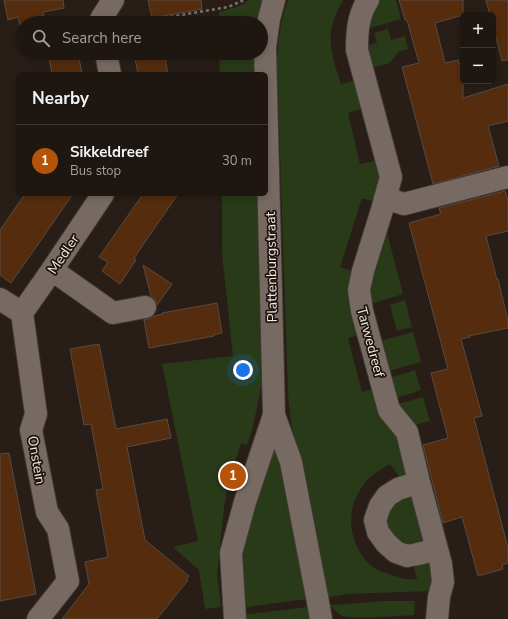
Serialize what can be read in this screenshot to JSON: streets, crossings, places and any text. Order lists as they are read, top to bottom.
{
  "streets": {
    "street": [
      "Medler",
      "Plattenburgstraat",
      "Tarwedreef",
      "Onstein"
    ]
  },
  "crossings": [
    ["Medler", "Onstein"]
  ],
  "page": {
    "map_buttons": ["+", "−"],
    "search": "Search here",
    "heading": "Nearby",
    "list": [
      {
        "mark": "1",
        "name": "Sikkeldreef",
        "note": "Bus stop",
        "value": "30 m"
      }
    ],
    "pins": "1"
  }
}
